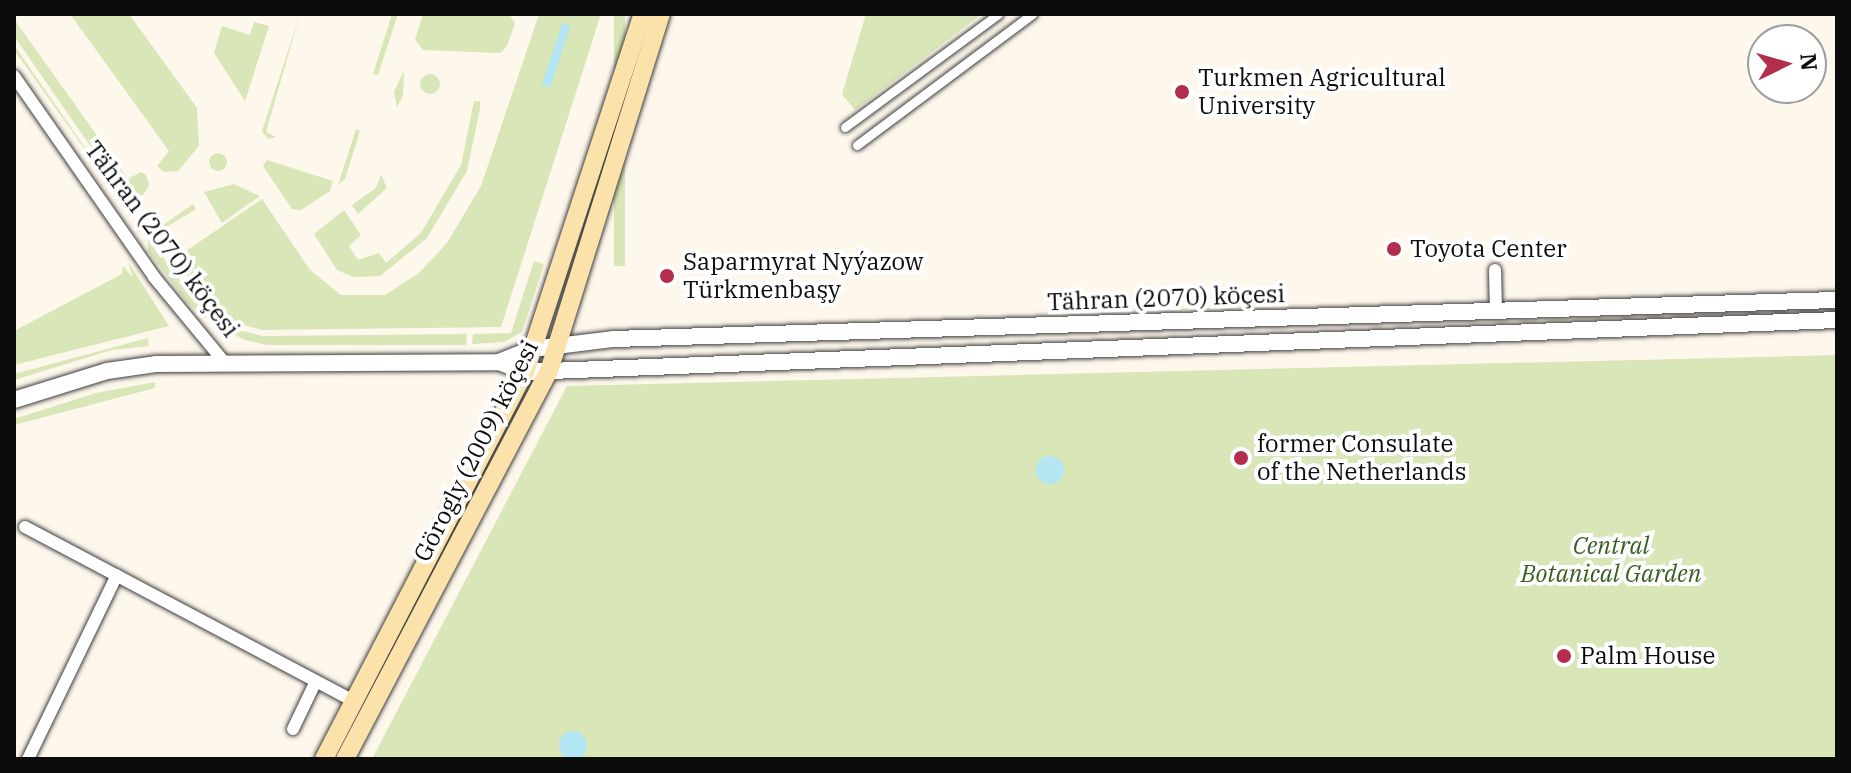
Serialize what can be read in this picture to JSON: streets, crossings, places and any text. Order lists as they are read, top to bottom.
{
  "streets": {
    "main road": ["Görogly (2009) köçesi"],
    "street": ["Tähran (2070) köçesi"]
  },
  "crossings": [
    ["Tähran (2070) köçesi", "Görogly (2009) köçesi"]
  ],
  "parks": ["Central Botanical Garden"],
  "places": [
    "Turkmen Agricultural University",
    "Toyota Center",
    "Saparmyrat Nyýazow Türkmenbaşy",
    "former Consulate of the Netherlands",
    "Palm House"
  ],
  "north": "right"
}
